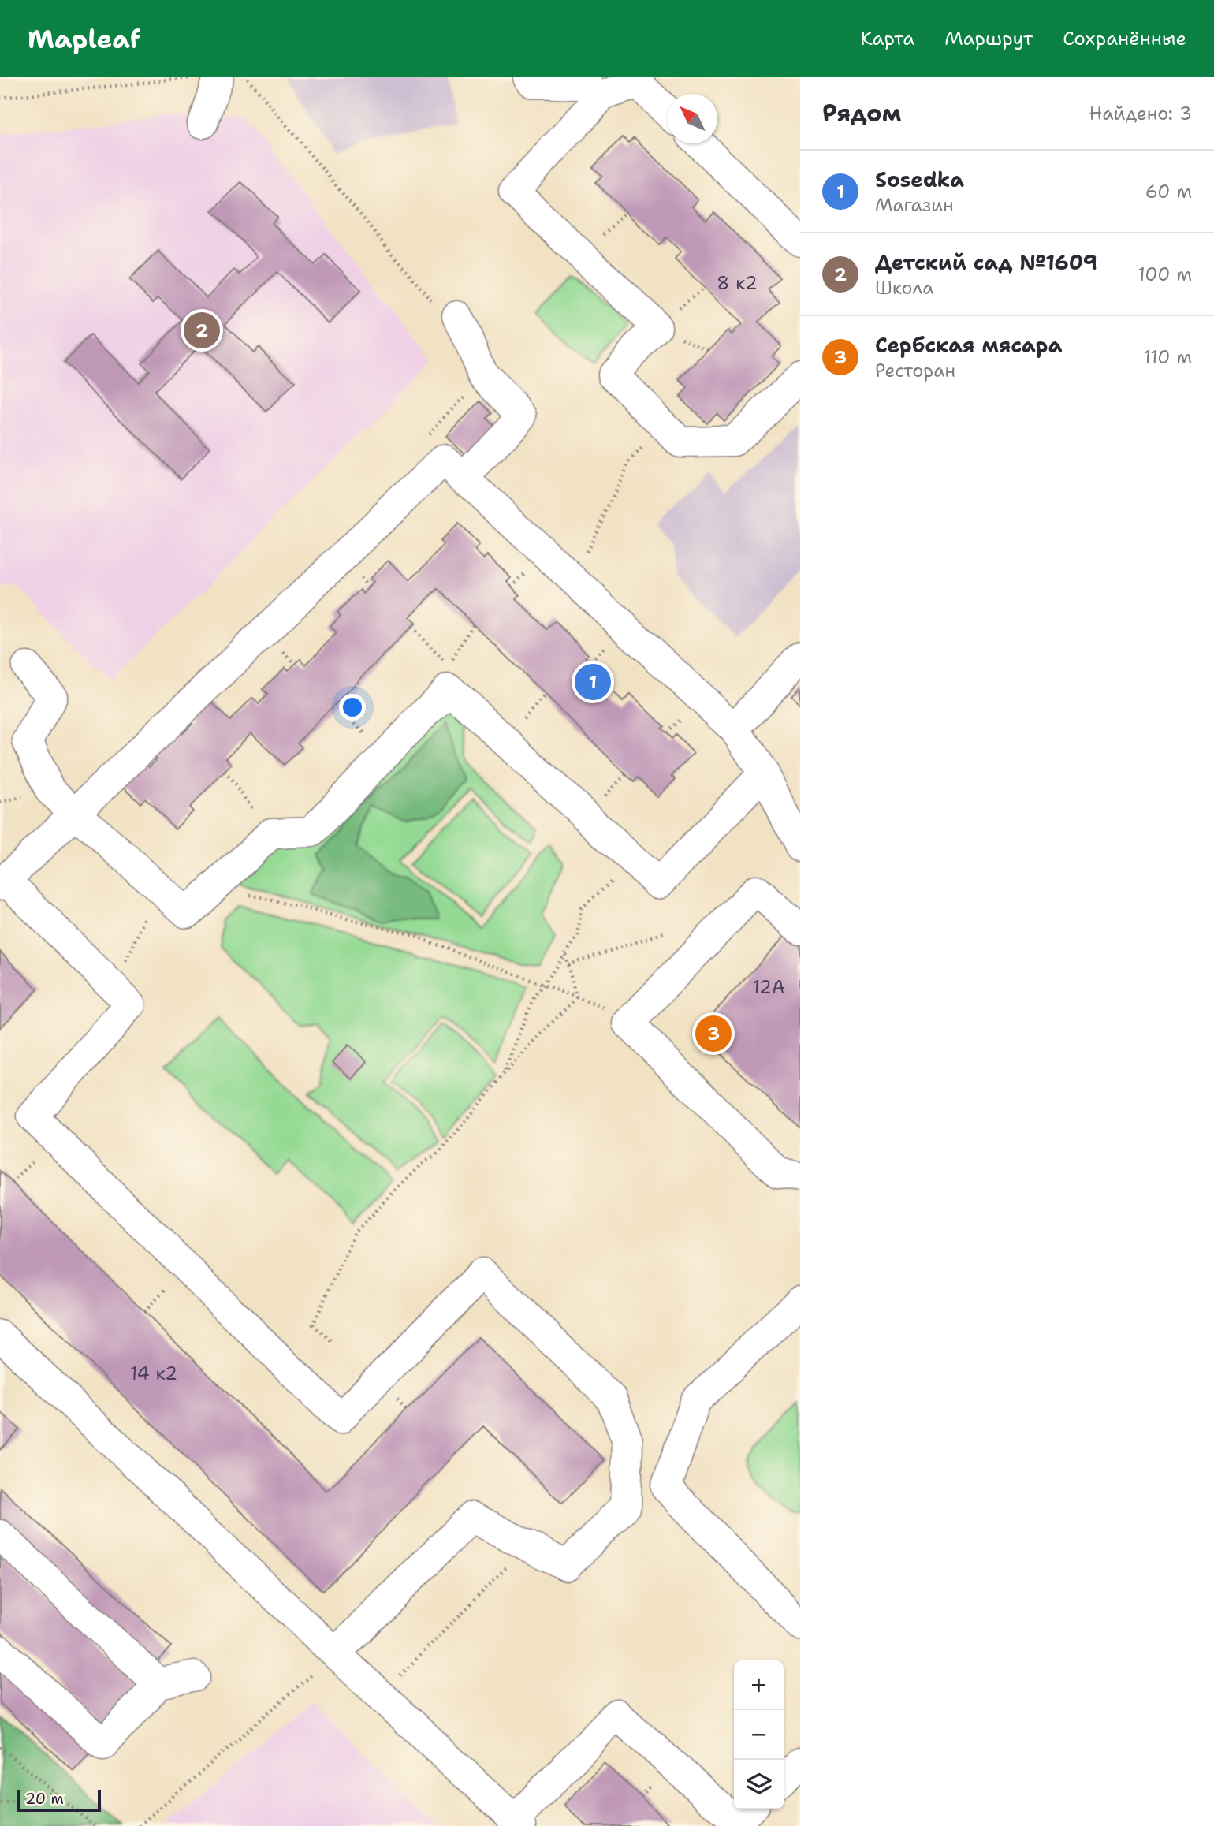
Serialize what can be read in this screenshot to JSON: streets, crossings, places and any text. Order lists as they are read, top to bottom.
{
  "house_numbers": ["8 к2", "12А", "14 к2"],
  "scale_bar": "20 m",
  "north": "top left",
  "page": {
    "header": "Mapleaf",
    "nav": ["Карта", "Маршрут", "Сохранённые"],
    "heading": ["Рядом", "Найдено: 3"],
    "list": [
      {
        "mark": "1",
        "name": "Sosedka",
        "note": "Магазин",
        "value": "60 m"
      },
      {
        "mark": "2",
        "name": "Детский сад №1609",
        "note": "Школа",
        "value": "100 m"
      },
      {
        "mark": "3",
        "name": "Сербская мясара",
        "note": "Ресторан",
        "value": "110 m"
      }
    ],
    "pins": ["2", "1", "3"],
    "map_buttons": ["+", "−"],
    "scale": "20 m"
  }
}
